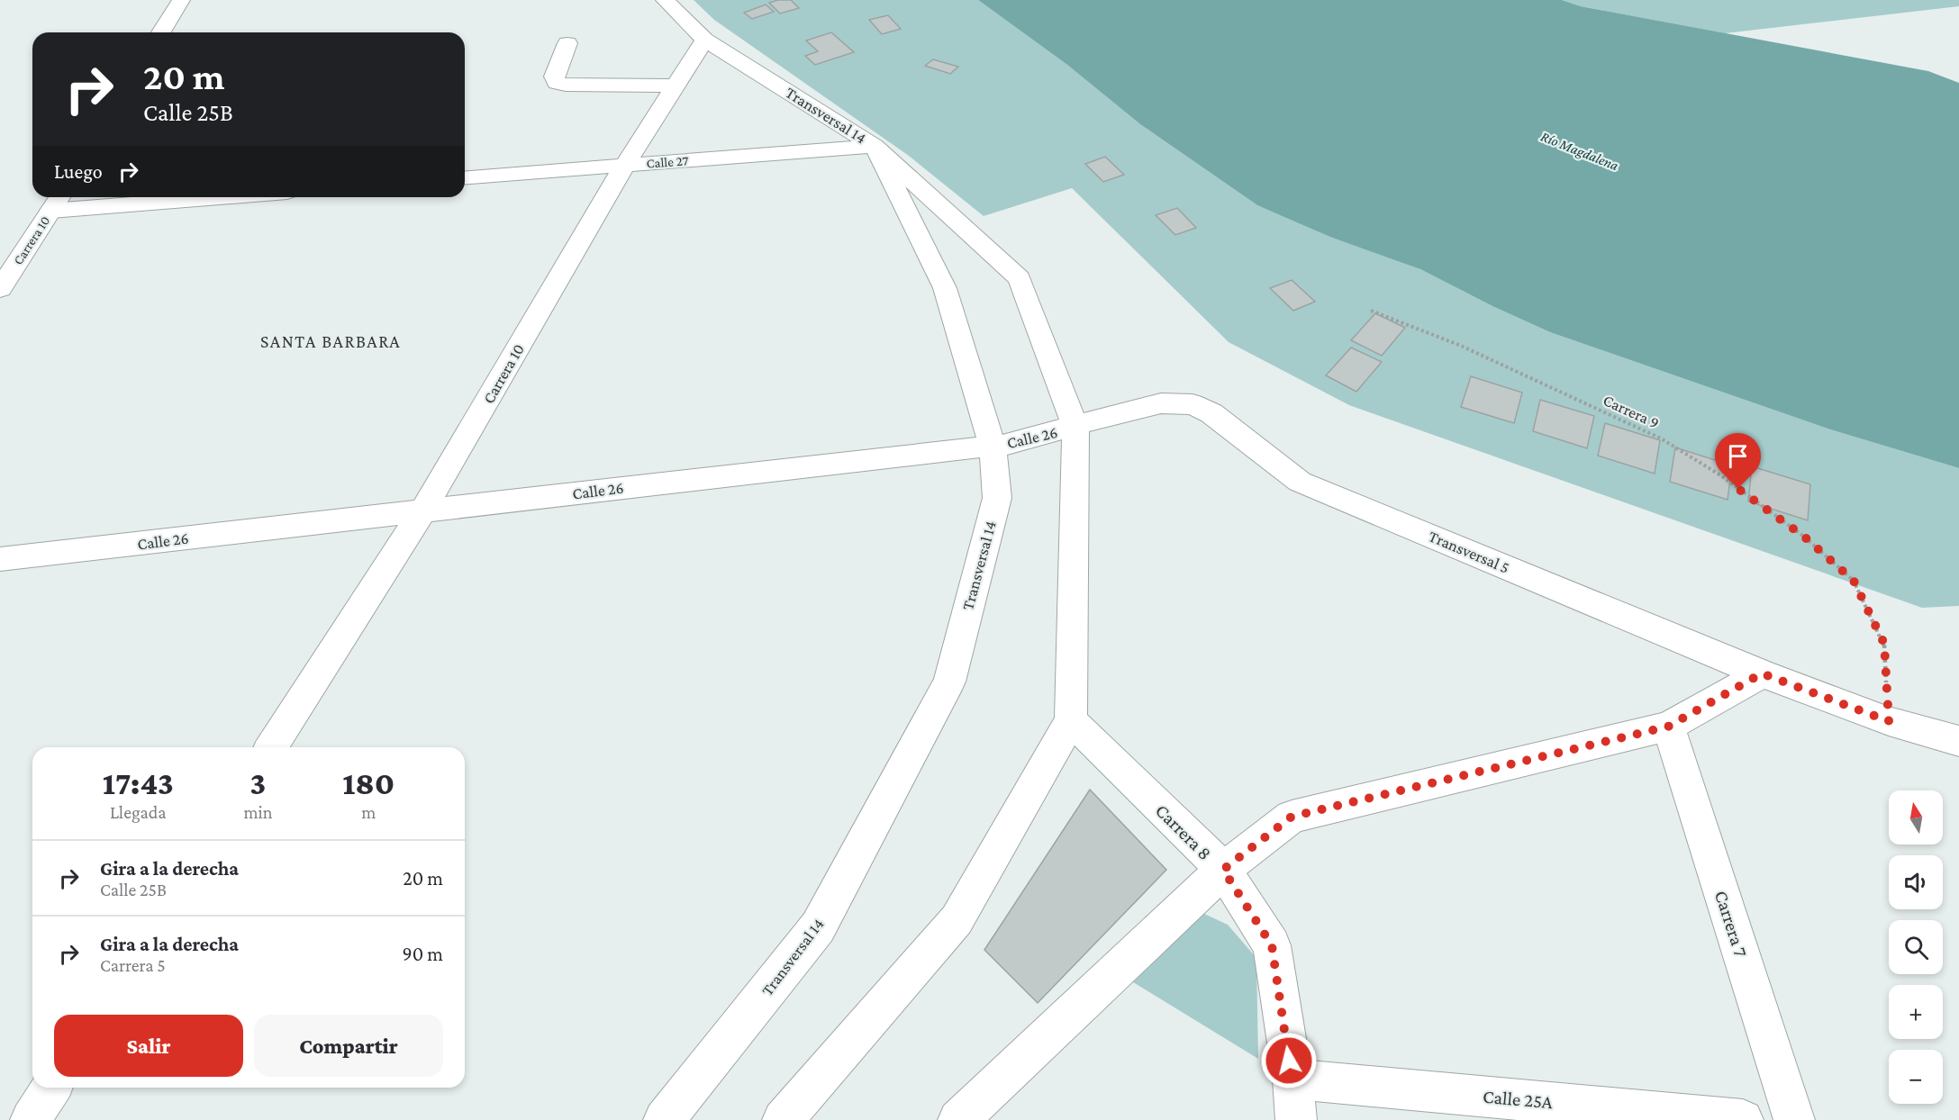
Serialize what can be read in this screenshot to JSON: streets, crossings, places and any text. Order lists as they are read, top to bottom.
{
  "streets": {
    "street": [
      "Transversal 14",
      "Calle 27",
      "Carrera 10",
      "Calle 26",
      "Transversal 5",
      "Carrera 8",
      "Carrera 7",
      "Calle 25A"
    ],
    "path": ["Carrera 9"]
  },
  "crossings": [
    ["Transversal 14", "Calle 27"],
    ["Transversal 14", "Carrera 10"],
    ["Transversal 14", "Calle 26"],
    ["Calle 27", "Carrera 10"],
    ["Carrera 10", "Calle 26"],
    ["Carrera 9", "Transversal 5"],
    ["Calle 26", "Transversal 5"],
    ["Carrera 8", "Calle 25A"]
  ],
  "districts": ["SANTA BARBARA"],
  "water": ["Río Magdalena"],
  "north": "top",
  "page": {
    "turn": ["20 m", "Calle 25B"],
    "then": "Luego",
    "eta": [
      "17:43",
      "Llegada",
      "3",
      "min",
      "180",
      "m"
    ],
    "map_buttons": ["+", "−"],
    "list": [
      {
        "name": "Gira a la derecha",
        "note": "Calle 25B",
        "value": "20 m"
      },
      {
        "name": "Gira a la derecha",
        "note": "Carrera 5",
        "value": "90 m"
      }
    ],
    "buttons": ["Salir", "Compartir"]
  }
}
